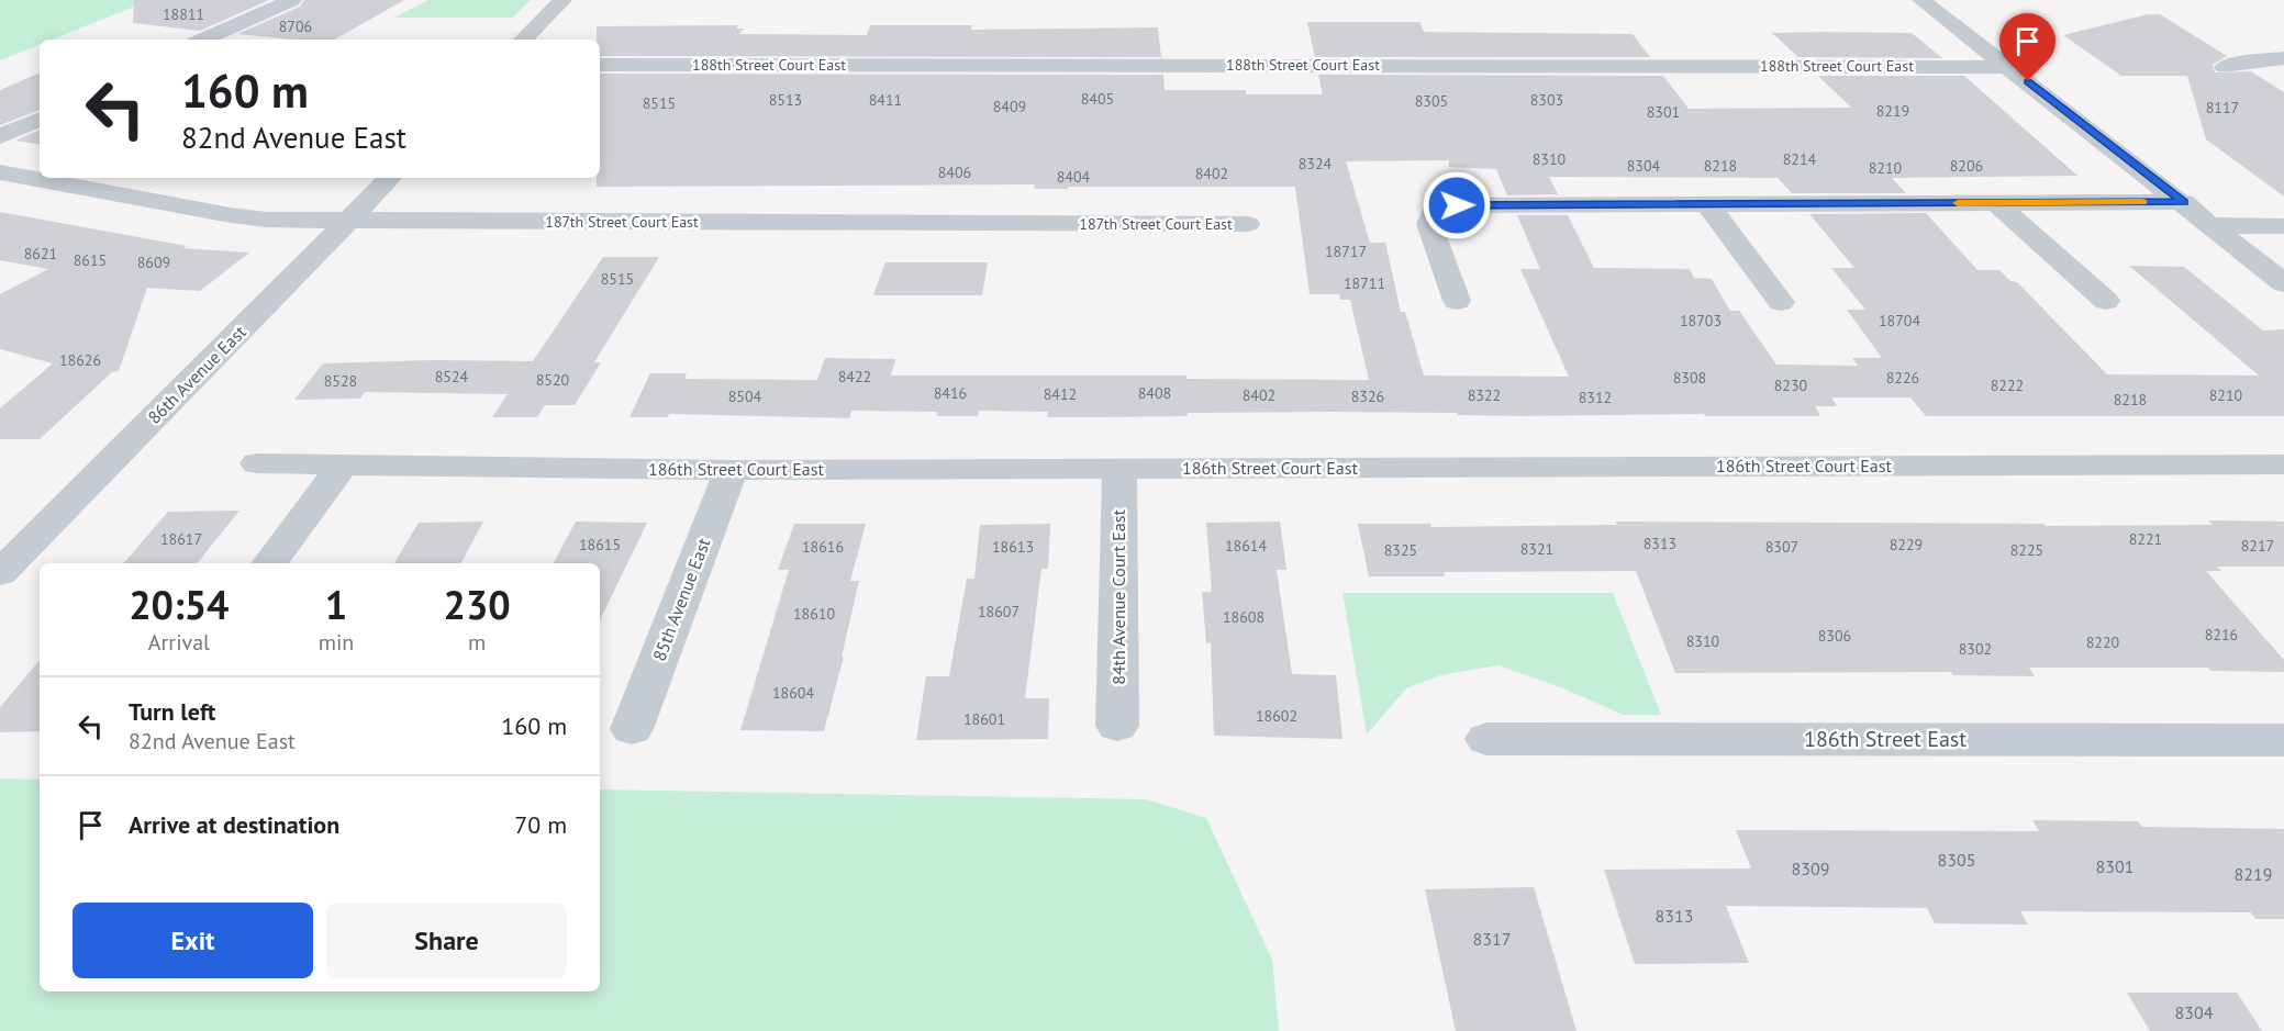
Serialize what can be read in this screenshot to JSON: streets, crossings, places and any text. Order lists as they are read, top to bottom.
{
  "streets": {
    "street": [
      "188th Street Court East",
      "187th Street Court East",
      "86th Avenue East",
      "186th Street Court East",
      "84th Avenue Court East",
      "85th Avenue East",
      "186th Street East"
    ]
  },
  "crossings": [
    ["187th Street Court East", "86th Avenue East"],
    ["186th Street Court East", "84th Avenue Court East"],
    ["186th Street Court East", "85th Avenue East"]
  ],
  "house_numbers": [
    "18811",
    "8706",
    "8405",
    "8513",
    "8411",
    "8303",
    "8305",
    "8515",
    "8409",
    "8117",
    "8219",
    "8301",
    "8310",
    "8214",
    "8324",
    "8304",
    "8218",
    "8206",
    "8210",
    "8406",
    "8402",
    "8404",
    "18717",
    "8621",
    "8615",
    "8609",
    "8515",
    "18711",
    "18703",
    "18704",
    "18626",
    "8524",
    "8422",
    "8308",
    "8226",
    "8520",
    "8528",
    "8230",
    "8222",
    "8416",
    "8408",
    "8412",
    "8402",
    "8322",
    "8210",
    "8504",
    "8326",
    "8312",
    "8218",
    "18617",
    "8221",
    "8313",
    "18615",
    "8229",
    "18614",
    "8217",
    "18616",
    "18613",
    "8307",
    "8321",
    "8325",
    "8225",
    "18607",
    "18610",
    "18608",
    "8216",
    "8306",
    "8310",
    "8220",
    "8302",
    "18604",
    "18602",
    "18601",
    "8305",
    "8301",
    "8309",
    "8219",
    "8313",
    "8317",
    "8304"
  ],
  "page": {
    "turn": ["160 m", "82nd Avenue East"],
    "eta": [
      "20:54",
      "Arrival",
      "1",
      "min",
      "230",
      "m"
    ],
    "list": [
      {
        "name": "Turn left",
        "note": "82nd Avenue East",
        "value": "160 m"
      },
      {
        "name": "Arrive at destination",
        "value": "70 m"
      }
    ],
    "buttons": ["Exit", "Share"]
  }
}
